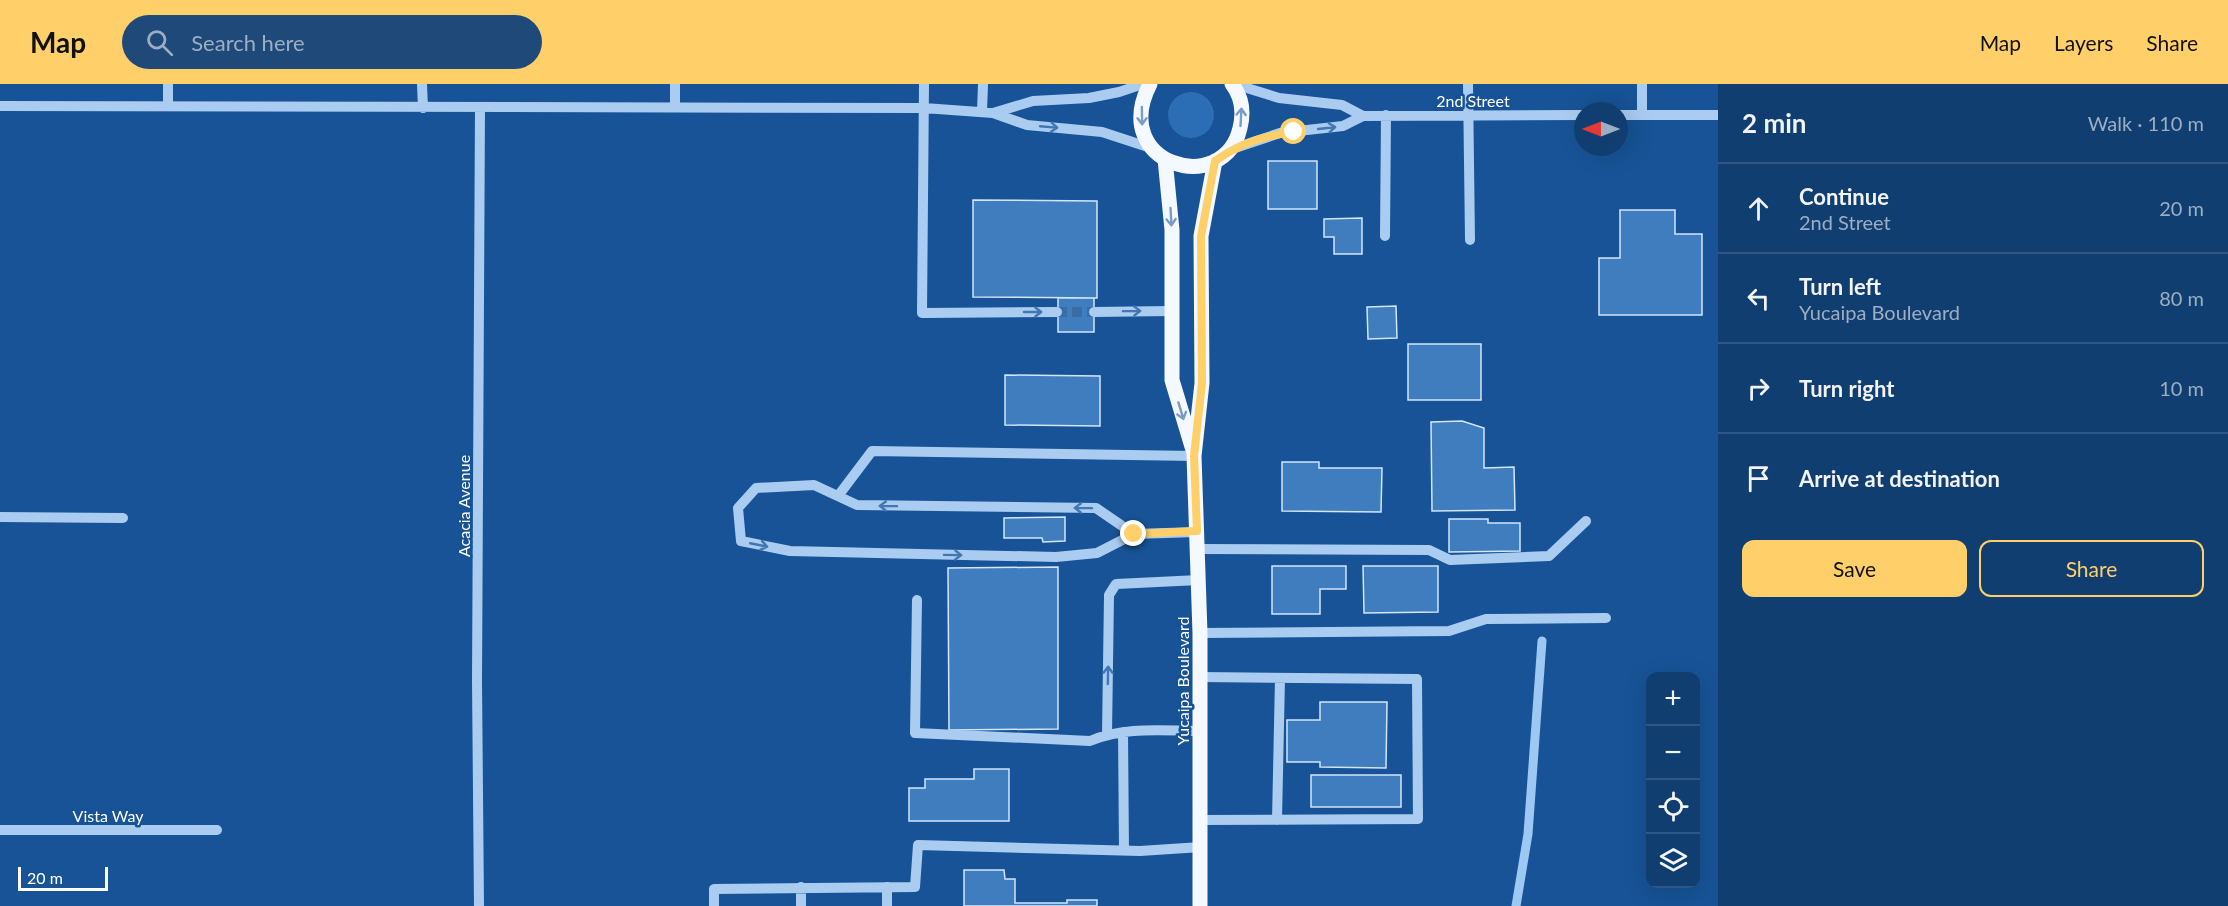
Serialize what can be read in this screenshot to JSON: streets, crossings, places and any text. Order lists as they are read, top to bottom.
{
  "streets": {
    "main road": ["Yucaipa Boulevard"],
    "street": ["2nd Street", "Acacia Avenue", "Vista Way"]
  },
  "scale_bar": "20 m",
  "north": "left",
  "page": {
    "header": "Map",
    "search": "Search here",
    "nav": ["Map", "Layers", "Share"],
    "heading": ["2 min", "Walk · 110 m"],
    "list": [
      ["Continue", "2nd Street", "20 m"],
      ["Turn left", "Yucaipa Boulevard", "80 m"],
      ["Turn right", "10 m"],
      "Arrive at destination"
    ],
    "buttons": ["Save", "Share"],
    "map_buttons": ["+", "−"],
    "scale": "20 m"
  }
}
